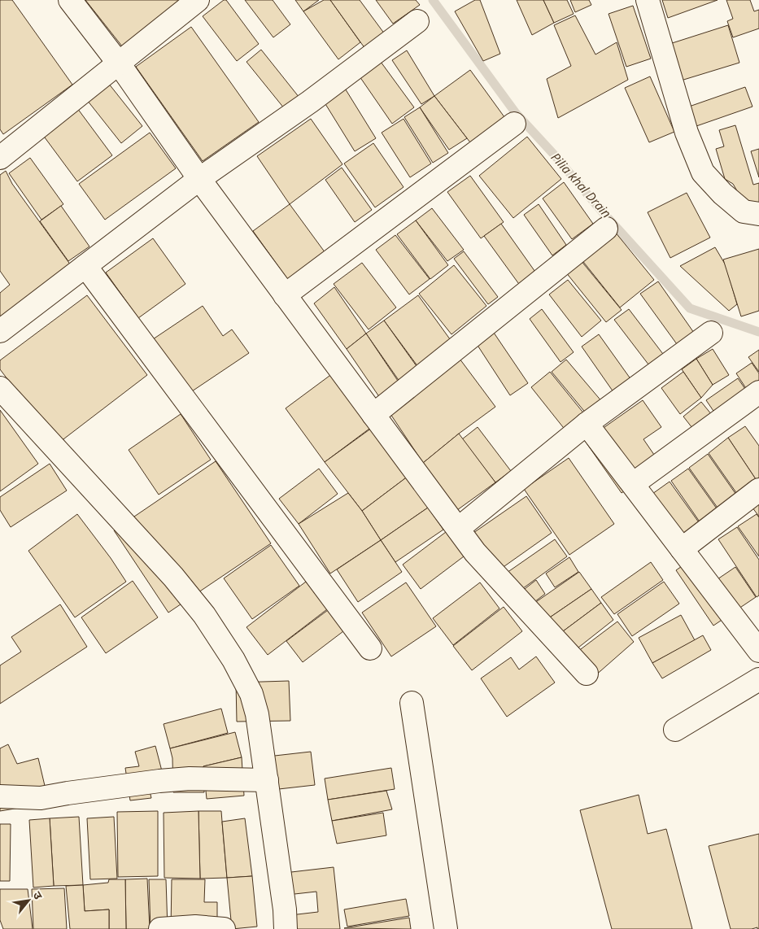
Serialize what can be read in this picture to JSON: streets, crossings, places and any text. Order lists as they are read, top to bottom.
{
  "water": ["Pilia khal Drain"],
  "north": "top right"
}
